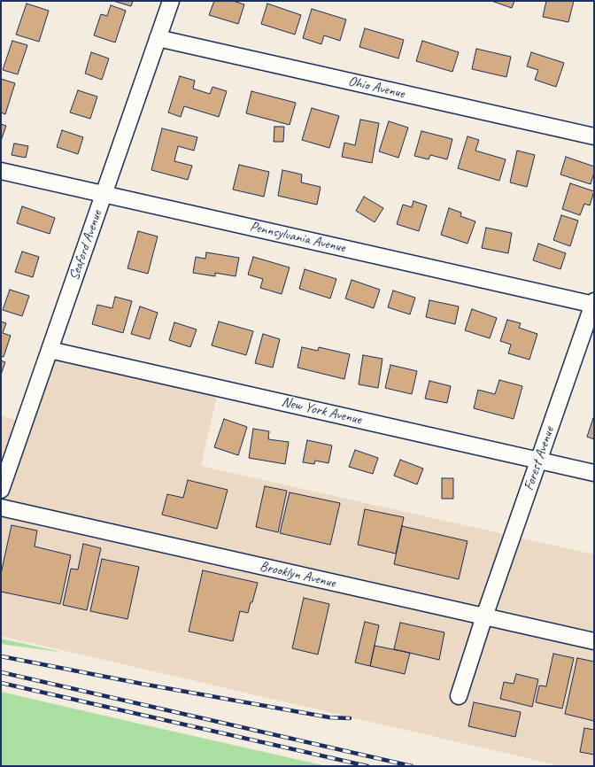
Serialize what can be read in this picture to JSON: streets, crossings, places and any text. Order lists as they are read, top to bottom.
{
  "streets": {
    "street": [
      "Ohio Avenue",
      "Pennsylvania Avenue",
      "Seaford Avenue",
      "New York Avenue",
      "Forest Avenue",
      "Brooklyn Avenue"
    ]
  },
  "crossings": [
    ["Ohio Avenue", "Seaford Avenue"],
    ["Pennsylvania Avenue", "Seaford Avenue"],
    ["Pennsylvania Avenue", "Forest Avenue"],
    ["Seaford Avenue", "New York Avenue"],
    ["New York Avenue", "Forest Avenue"],
    ["Forest Avenue", "Brooklyn Avenue"]
  ]
}
